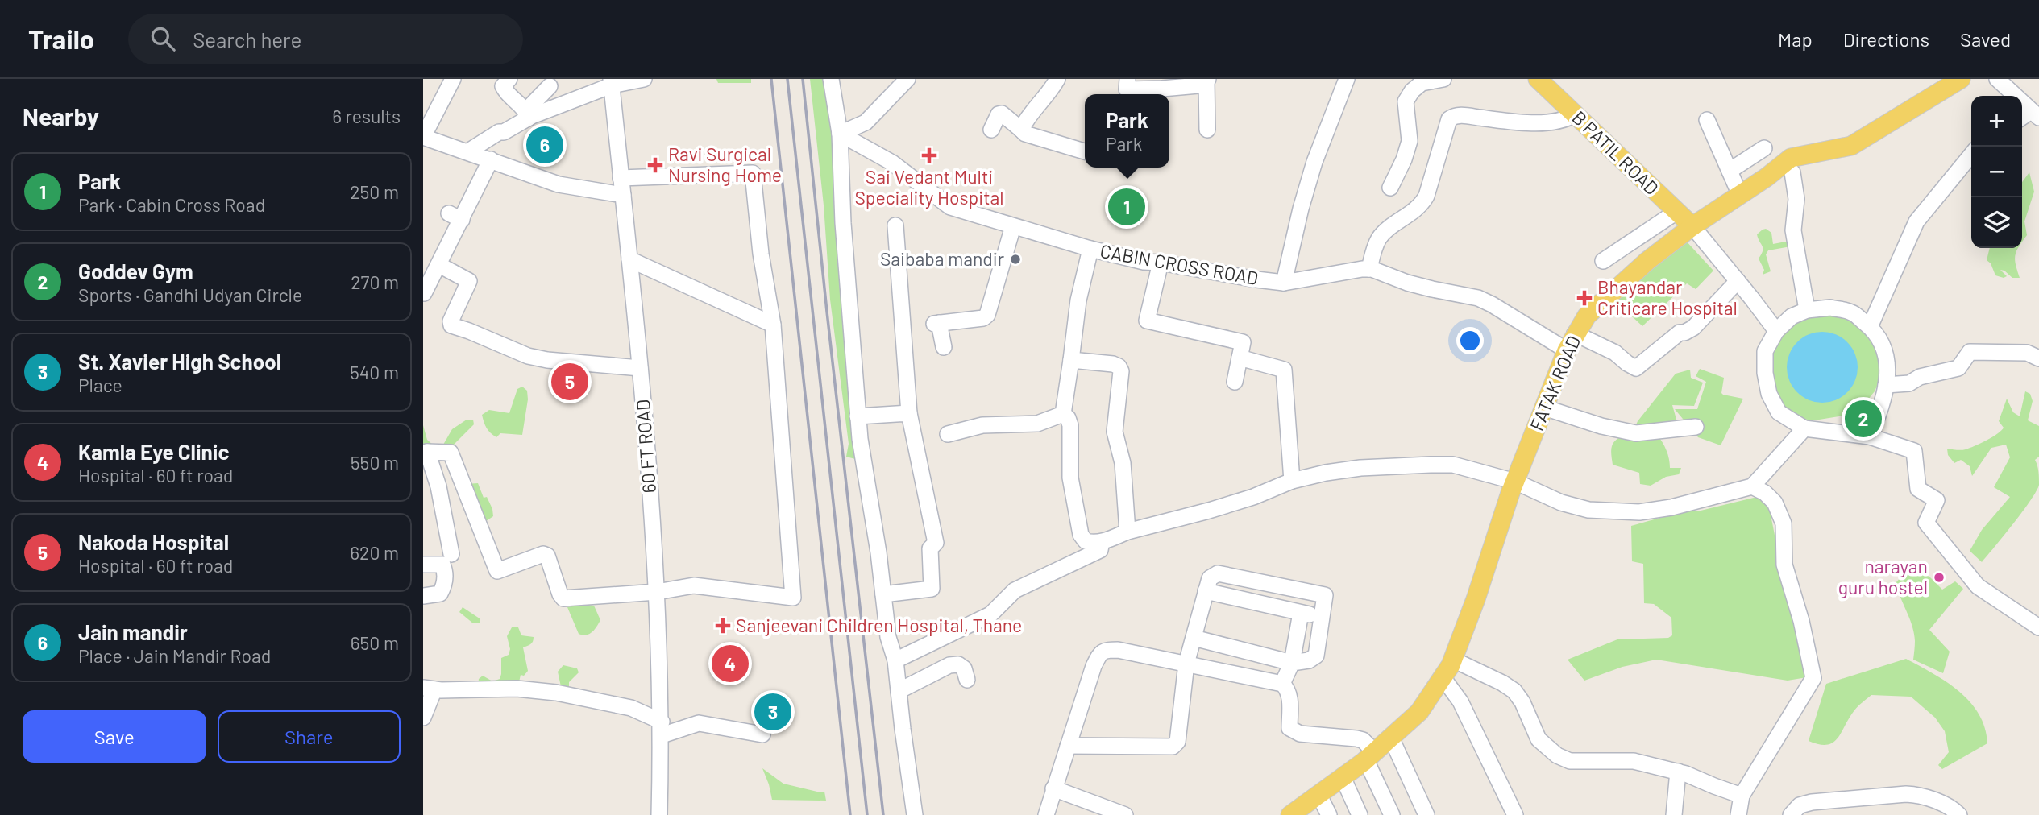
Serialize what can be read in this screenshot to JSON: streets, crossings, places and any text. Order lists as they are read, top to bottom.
{
  "streets": {
    "main road": ["B PATIL ROAD", "FATAK ROAD"],
    "street": ["CABIN CROSS ROAD", "60 FT ROAD"]
  },
  "crossings": [
    ["B PATIL ROAD", "FATAK ROAD"],
    ["CABIN CROSS ROAD", "FATAK ROAD"]
  ],
  "places": {
    "health": [
      "Sai Vedant Multi Speciality Hospital",
      "Ravi Surgical Nursing Home",
      "Bhayandar Criticare Hospital",
      "Sanjeevani Children Hospital, Thane"
    ],
    "other": ["Saibaba mandir", "narayan guru hostel"]
  },
  "page": {
    "header": "Trailo",
    "search": "Search here",
    "nav": ["Map", "Directions", "Saved"],
    "heading": ["Nearby", "6 results"],
    "popup": ["Park", "Park"],
    "map_buttons": ["+", "−"],
    "pins": [
      "6",
      "1",
      "5",
      "2",
      "4",
      "3"
    ],
    "list": [
      {
        "mark": "1",
        "name": "Park",
        "note": "Park · Cabin Cross Road",
        "value": "250 m"
      },
      {
        "mark": "2",
        "name": "Goddev Gym",
        "note": "Sports · Gandhi Udyan Circle",
        "value": "270 m"
      },
      {
        "mark": "3",
        "name": "St. Xavier High School",
        "note": "Place",
        "value": "540 m"
      },
      {
        "mark": "4",
        "name": "Kamla Eye Clinic",
        "note": "Hospital · 60 ft road",
        "value": "550 m"
      },
      {
        "mark": "5",
        "name": "Nakoda Hospital",
        "note": "Hospital · 60 ft road",
        "value": "620 m"
      },
      {
        "mark": "6",
        "name": "Jain mandir",
        "note": "Place · Jain Mandir Road",
        "value": "650 m"
      }
    ],
    "buttons": ["Save", "Share"]
  }
}
